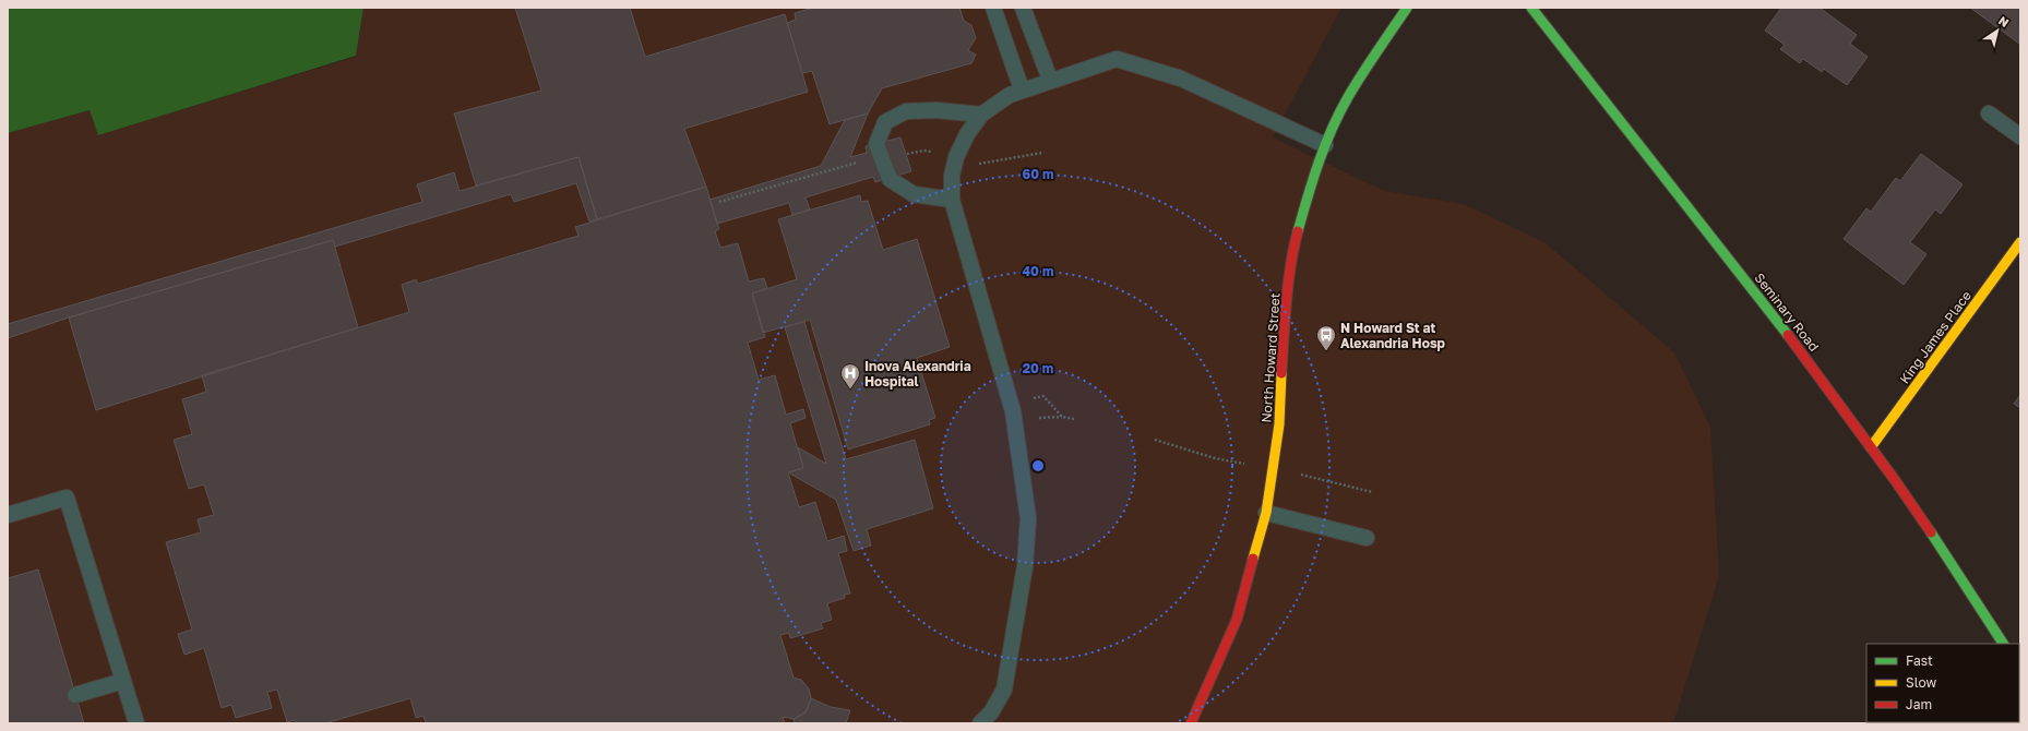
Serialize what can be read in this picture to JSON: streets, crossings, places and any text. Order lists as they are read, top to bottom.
{
  "streets": {
    "street": ["Seminary Road", "King James Place", "North Howard Street"]
  },
  "crossings": [
    ["Seminary Road", "King James Place"]
  ],
  "places": {
    "bus stop": ["N Howard St at Alexandria Hosp"],
    "hospital": ["Inova Alexandria Hospital"]
  },
  "legend": ["Fast", "Slow", "Jam"],
  "north": "top right",
  "rings": ["60 m", "40 m", "20 m"]
}
